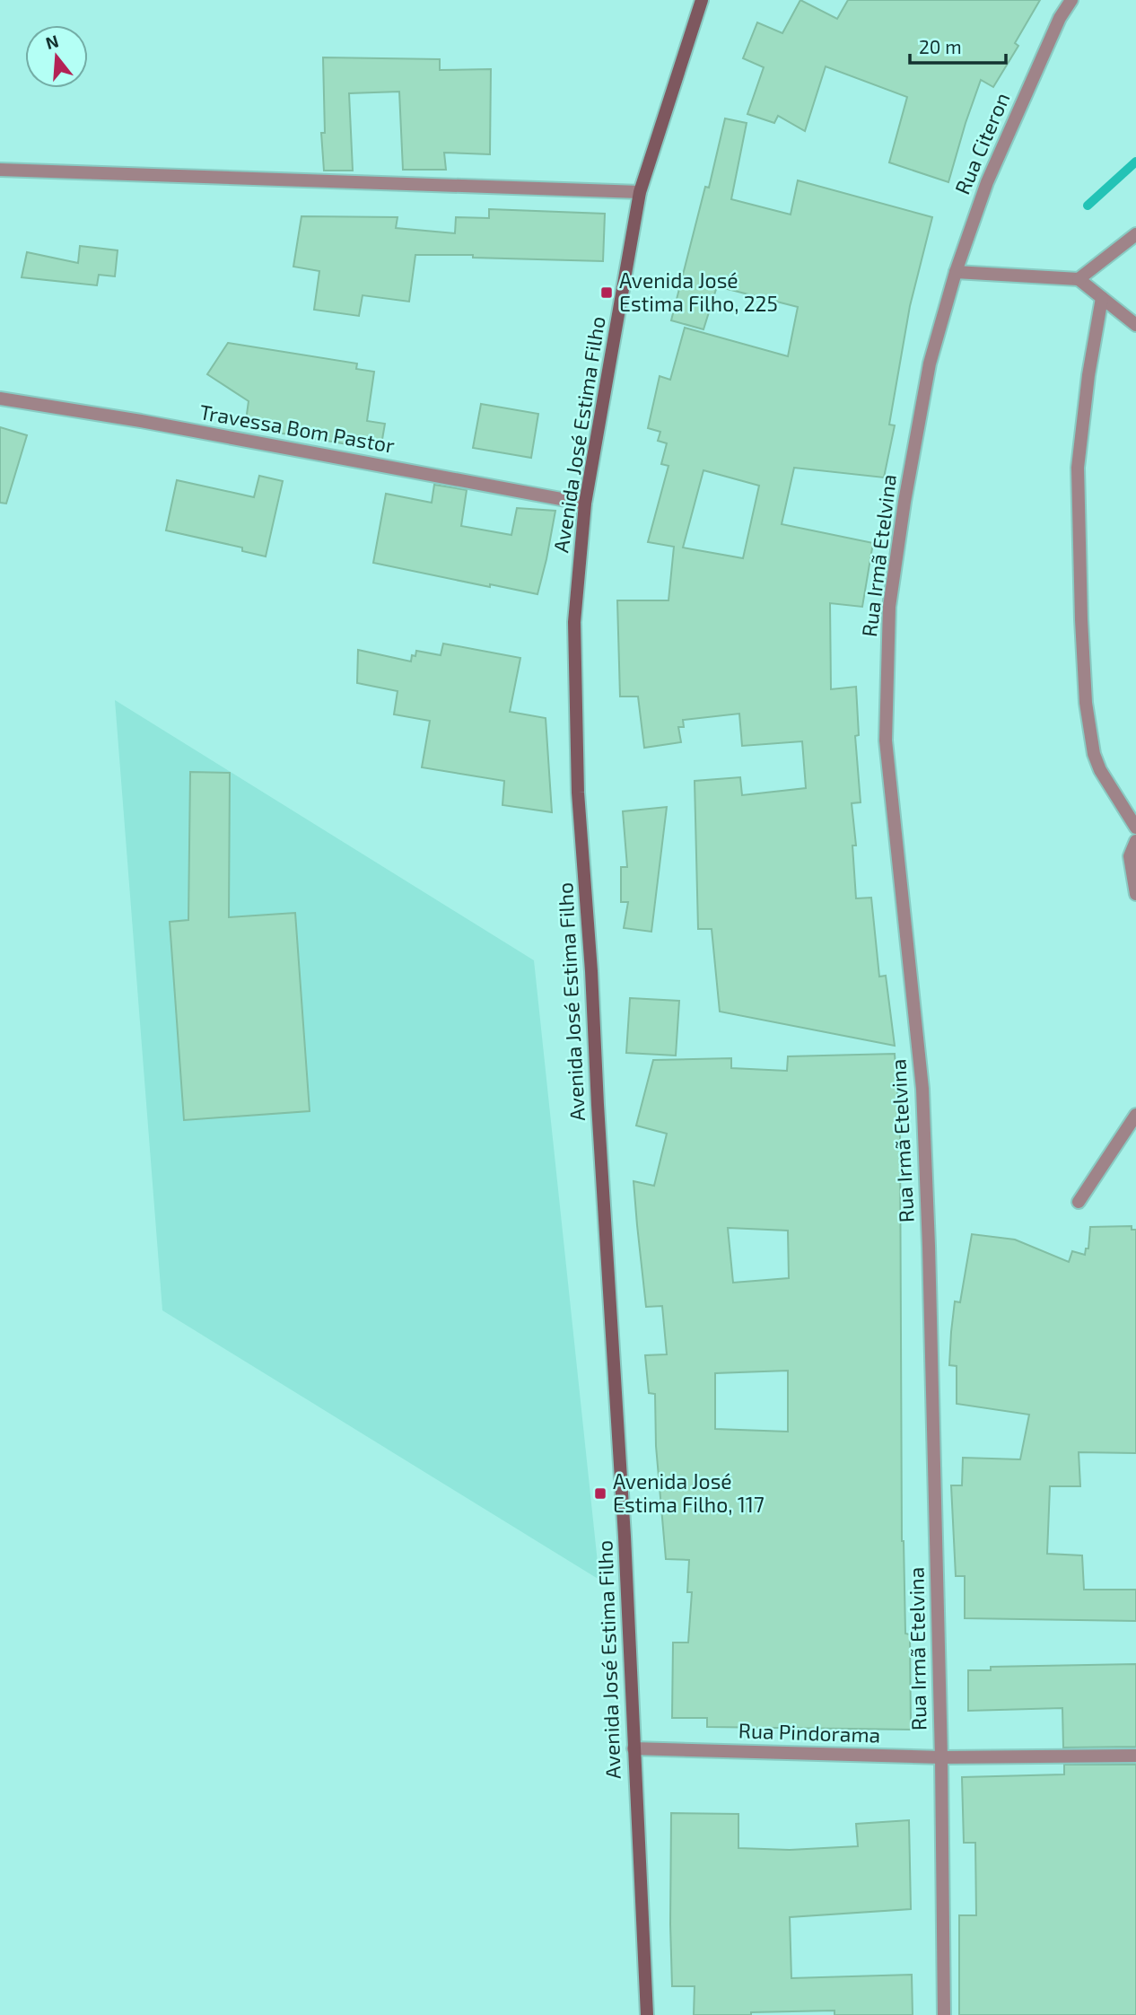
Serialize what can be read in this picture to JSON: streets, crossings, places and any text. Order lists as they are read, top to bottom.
{
  "streets": {
    "street": [
      "Rua Citeron",
      "Travessa Bom Pastor",
      "Avenida José Estima Filho",
      "Rua Irmã Etelvina",
      "Rua Pindorama"
    ]
  },
  "crossings": [
    ["Rua Citeron", "Rua Irmã Etelvina"],
    ["Travessa Bom Pastor", "Avenida José Estima Filho"],
    ["Avenida José Estima Filho", "Rua Pindorama"],
    ["Rua Irmã Etelvina", "Rua Pindorama"]
  ],
  "places": {
    "transit": ["Avenida José Estima Filho, 225", "Avenida José Estima Filho, 117"]
  },
  "scale_bar": "20 m",
  "north": "top"
}
